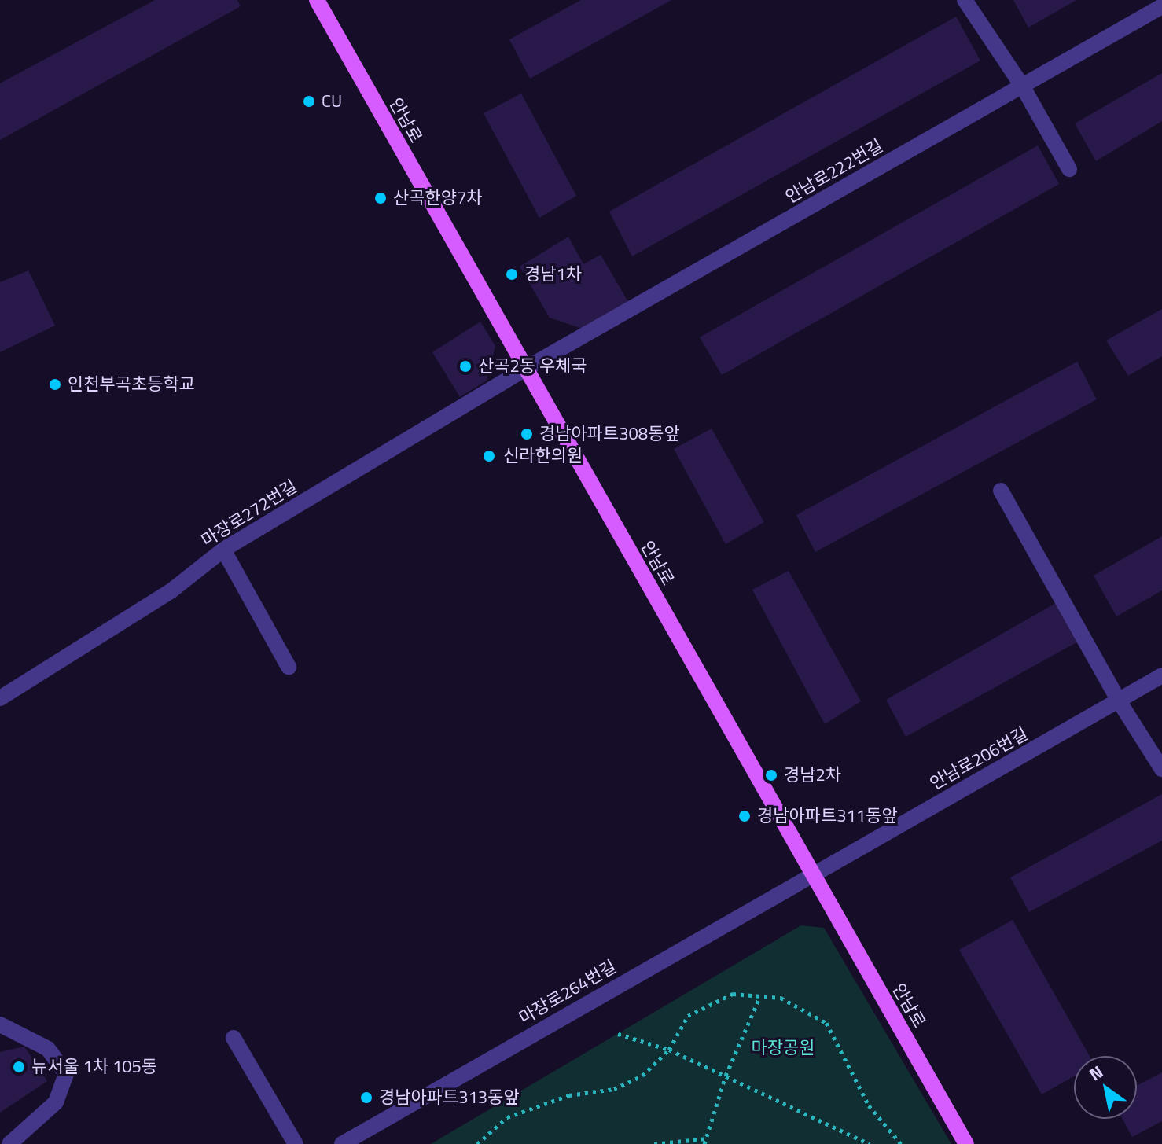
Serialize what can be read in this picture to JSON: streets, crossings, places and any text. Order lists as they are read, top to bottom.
{
  "streets": {
    "main road": ["안남로"],
    "street": [
      "안남로222번길",
      "마장로272번길",
      "안남로206번길",
      "마장로264번길"
    ]
  },
  "crossings": [
    ["안남로", "안남로222번길"],
    ["안남로", "마장로272번길"],
    ["안남로", "안남로206번길"],
    ["안남로", "마장로264번길"],
    ["안남로222번길", "마장로272번길"],
    ["안남로206번길", "마장로264번길"]
  ],
  "parks": ["마장공원"],
  "places": [
    "CU",
    "산곡한양7차",
    "경남1차",
    "산곡2동 우체국",
    "인천부곡초등학교",
    "경남아파트308동앞",
    "신라한의원",
    "경남2차",
    "경남아파트311동앞",
    "뉴서울 1차 105동",
    "경남아파트313동앞"
  ],
  "north": "top left"
}
